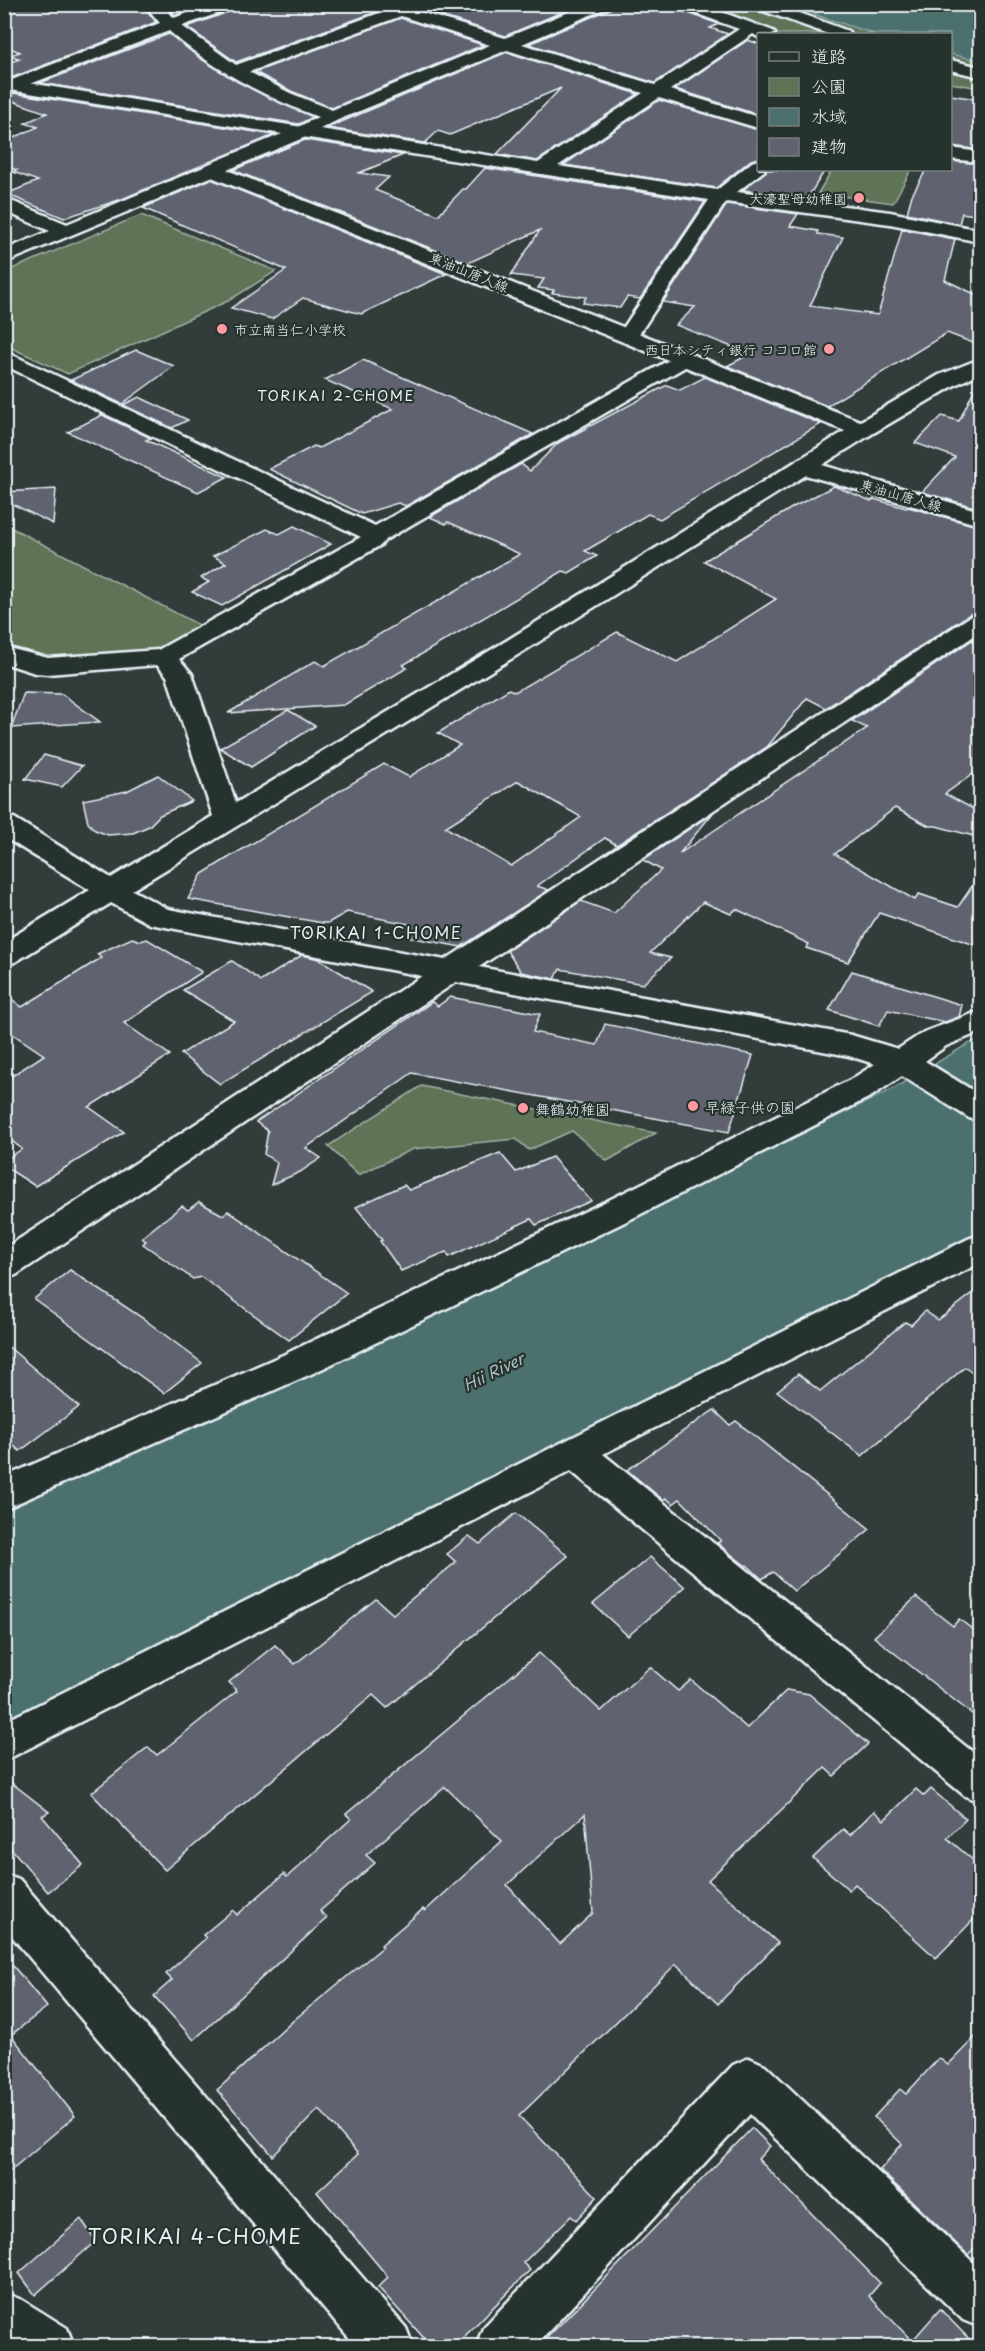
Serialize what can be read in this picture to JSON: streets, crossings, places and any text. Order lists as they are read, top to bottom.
{
  "streets": {
    "street": ["東油山唐人線"]
  },
  "districts": ["TORIKAI 2-CHOME", "TORIKAI 1-CHOME", "TORIKAI 4-CHOME"],
  "water": ["Hii River"],
  "places": [
    "大濠聖母幼稚園",
    "市立南当仁小学校",
    "西日本シティ銀行 ココロ館",
    "早緑子供の園",
    "舞鶴幼稚園"
  ],
  "legend": [
    "道路",
    "公園",
    "水域",
    "建物"
  ]
}
